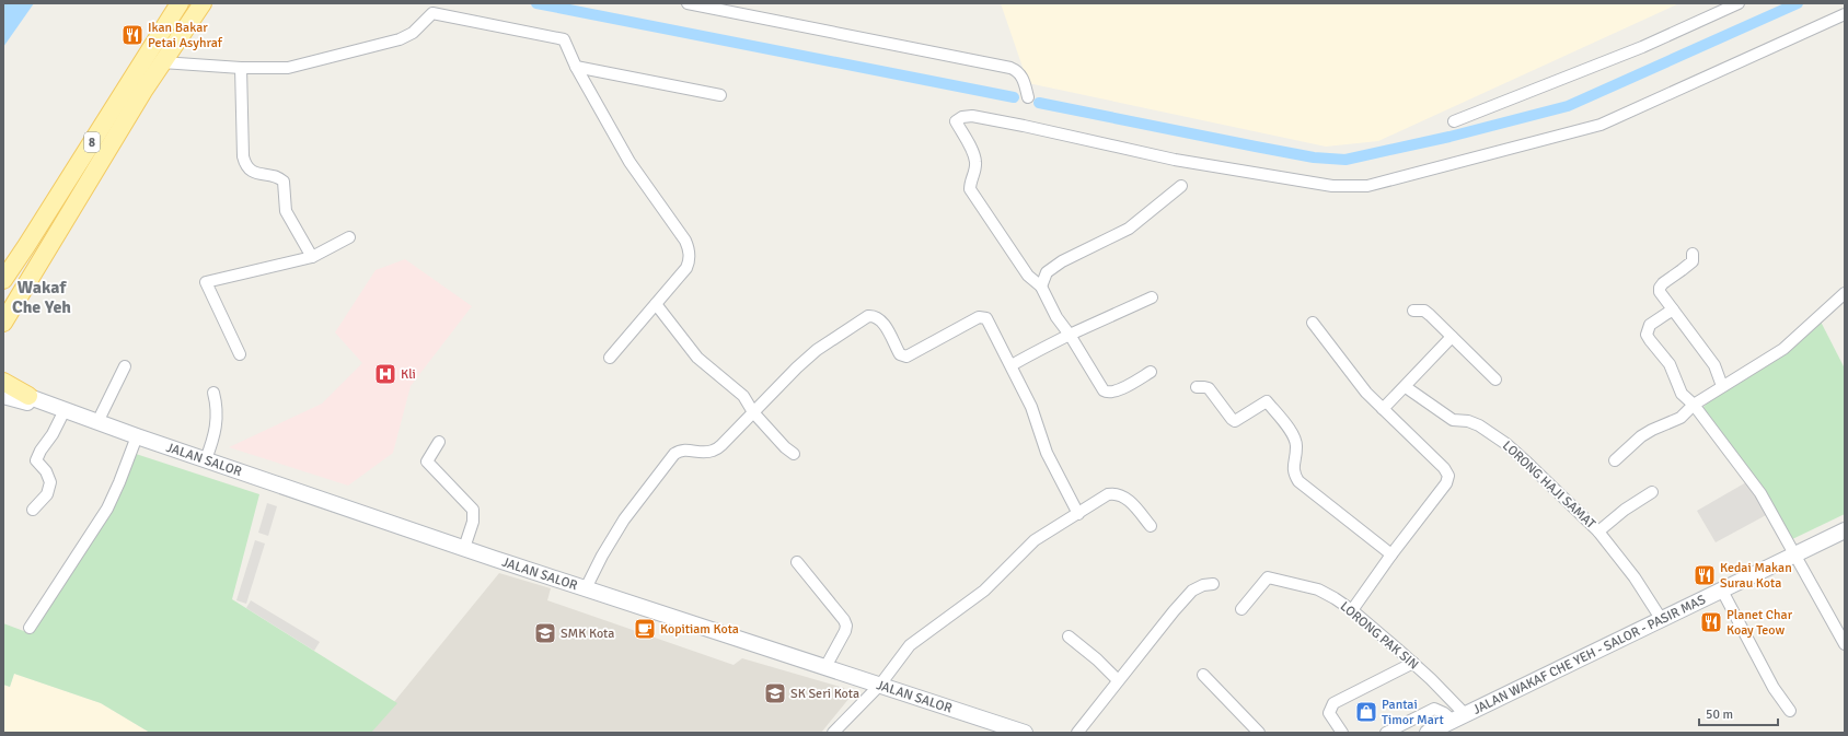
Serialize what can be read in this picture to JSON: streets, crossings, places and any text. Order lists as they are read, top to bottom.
{
  "streets": {
    "main road": ["8", "JALAN SALOR", "JALAN WAKAF CHE YEH - SALOR - PASIR MAS"],
    "street": ["LORONG HAJI SAMAT", "LORONG PAK SIN"]
  },
  "crossings": [
    ["LORONG HAJI SAMAT", "JALAN WAKAF CHE YEH - SALOR - PASIR MAS"],
    ["LORONG PAK SIN", "JALAN WAKAF CHE YEH - SALOR - PASIR MAS"]
  ],
  "districts": ["Wakaf Che Yeh"],
  "places": {
    "restaurant": ["Ikan Bakar Petai Asyhraf", "Kedai Makan Surau Kota", "Planet Char Koay Teow"],
    "hospital": ["Kli"],
    "cafe": ["Kopitiam Kota"],
    "school or university": ["SMK Kota", "SK Seri Kota"],
    "shop": ["Pantai Timor Mart"]
  },
  "scale_bar": "50 m"
}
